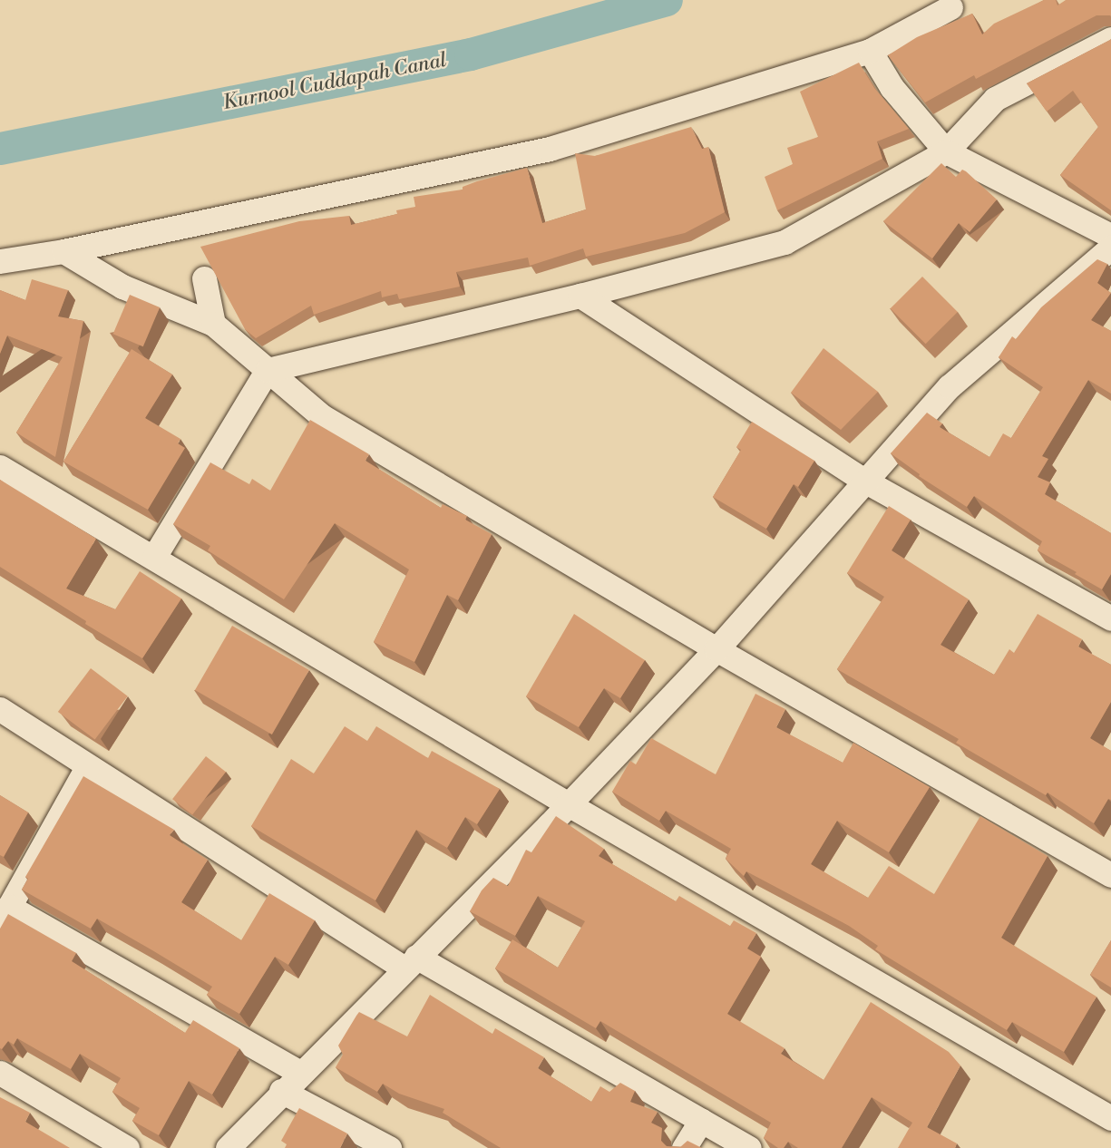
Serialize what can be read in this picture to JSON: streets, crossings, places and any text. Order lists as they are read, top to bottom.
{
  "water": ["Kurnool Cuddapah Canal"]
}
